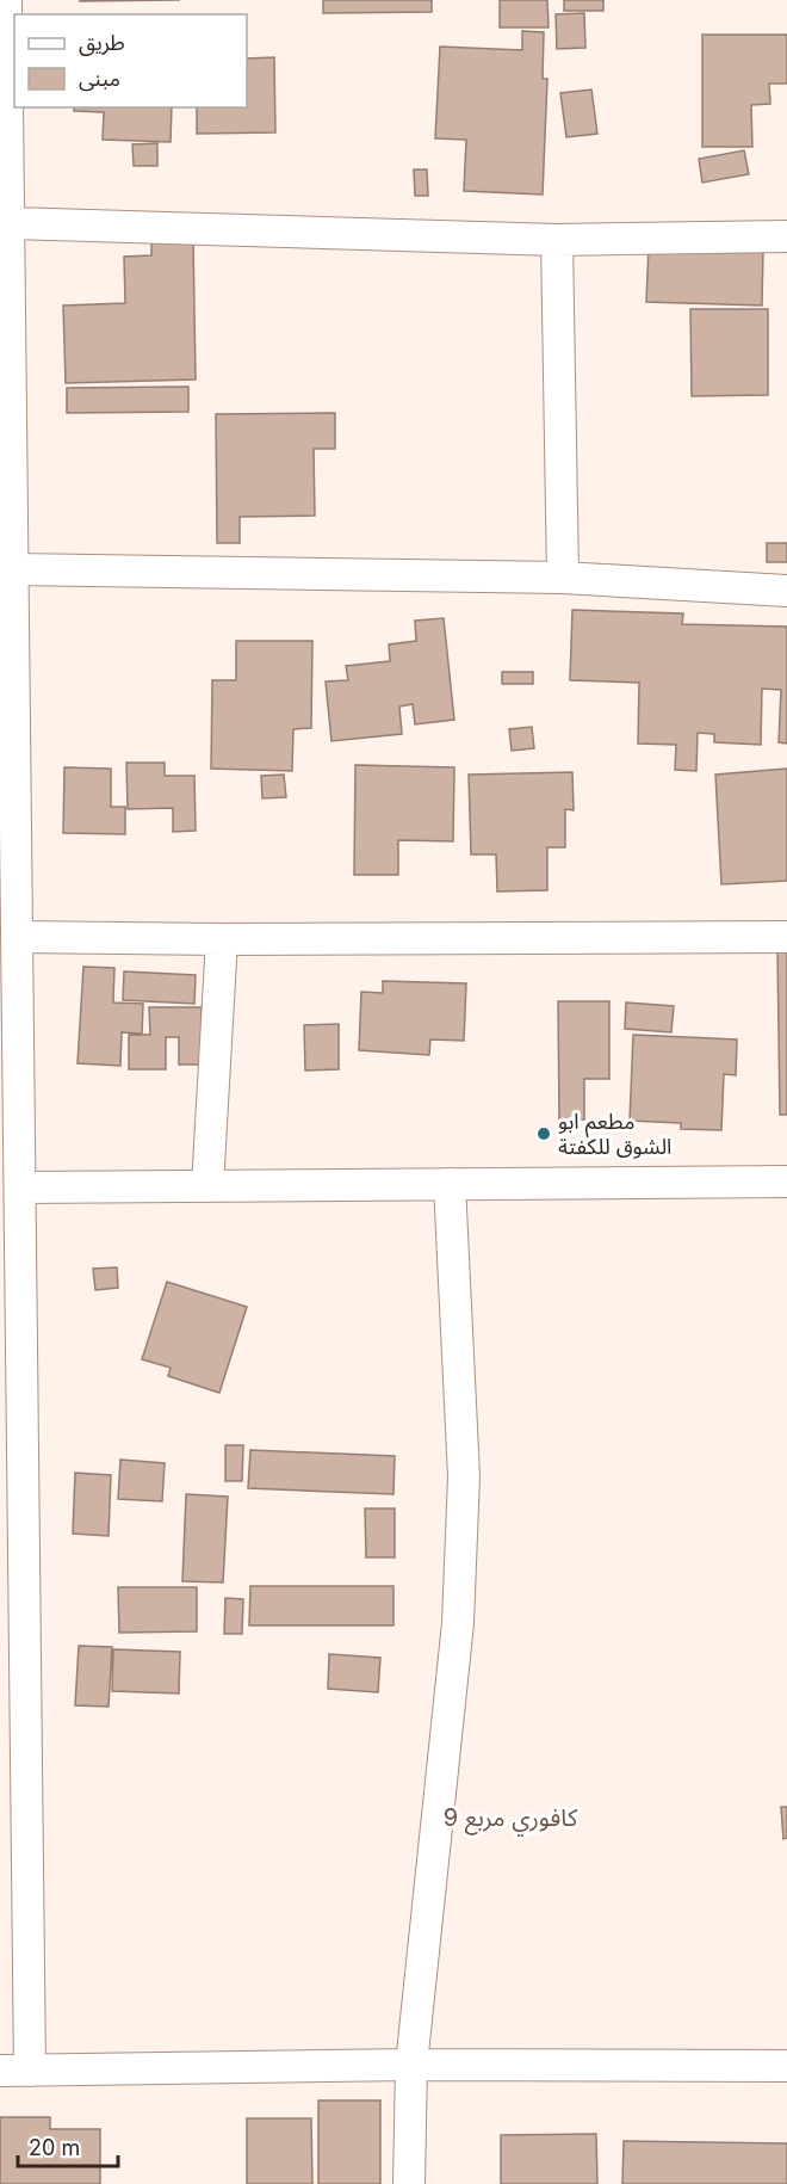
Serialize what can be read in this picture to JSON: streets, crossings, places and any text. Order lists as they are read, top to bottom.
{
  "districts": ["كافوري مربع 9"],
  "places": ["مطعم ابو الشوق للكفتة"],
  "legend": ["طريق", "مبنى"],
  "scale_bar": "20 m"
}
